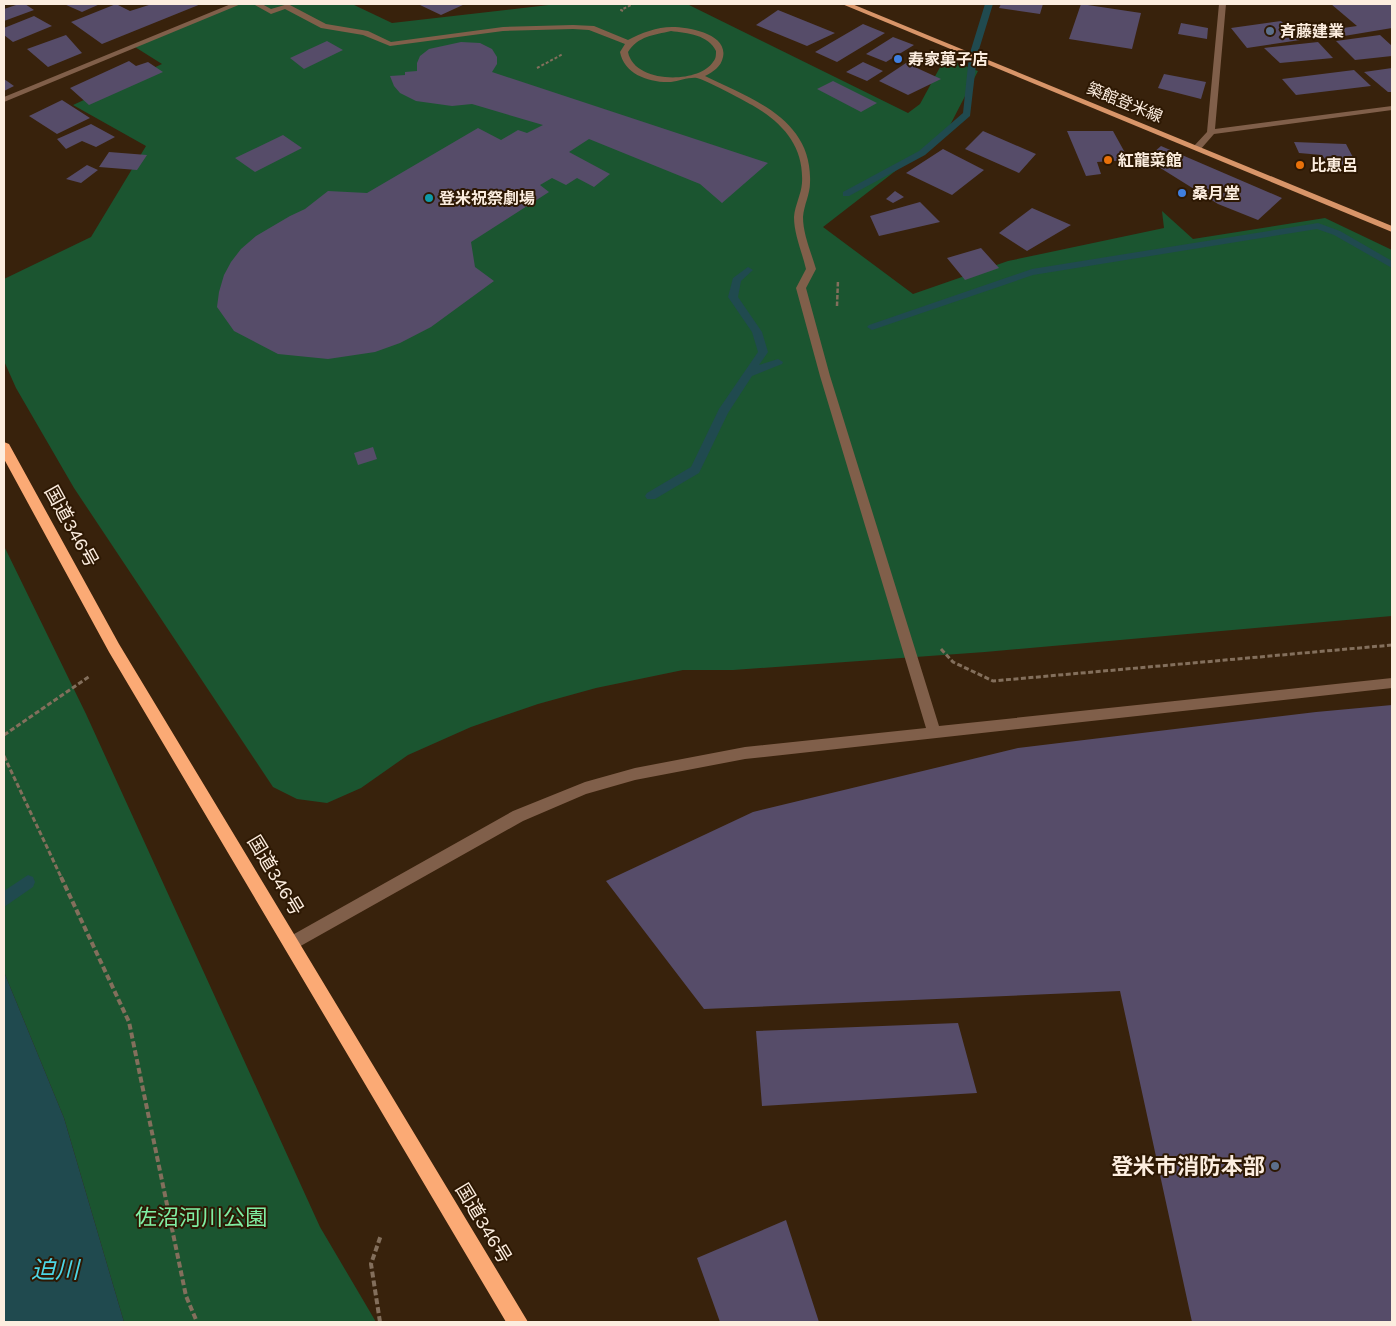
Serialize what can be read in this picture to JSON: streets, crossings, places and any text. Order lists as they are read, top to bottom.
{
  "streets": {
    "highway": ["国道346号"],
    "main road": ["築館登米線"]
  },
  "water": ["迫川"],
  "parks": ["佐沼河川公園"],
  "places": [
    "斉藤建業",
    "寿家菓子店",
    "紅龍菜館",
    "比恵呂",
    "桑月堂",
    "登米祝祭劇場",
    "登米市消防本部"
  ]
}
